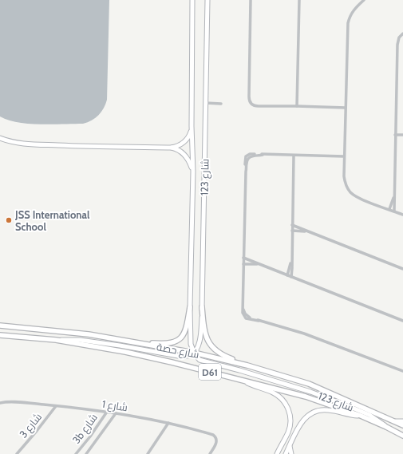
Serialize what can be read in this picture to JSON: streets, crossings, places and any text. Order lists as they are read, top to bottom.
{
  "streets": {
    "main road": ["شارع 123", "شارع حصة", "D61"],
    "street": ["شارع 1", "شارع 3", "3b شارع"]
  },
  "crossings": [
    ["شارع 123", "شارع حصة"],
    ["شارع 1", "شارع 3"],
    ["شارع 1", "3b شارع"]
  ],
  "places": ["JSS International School"]
}
